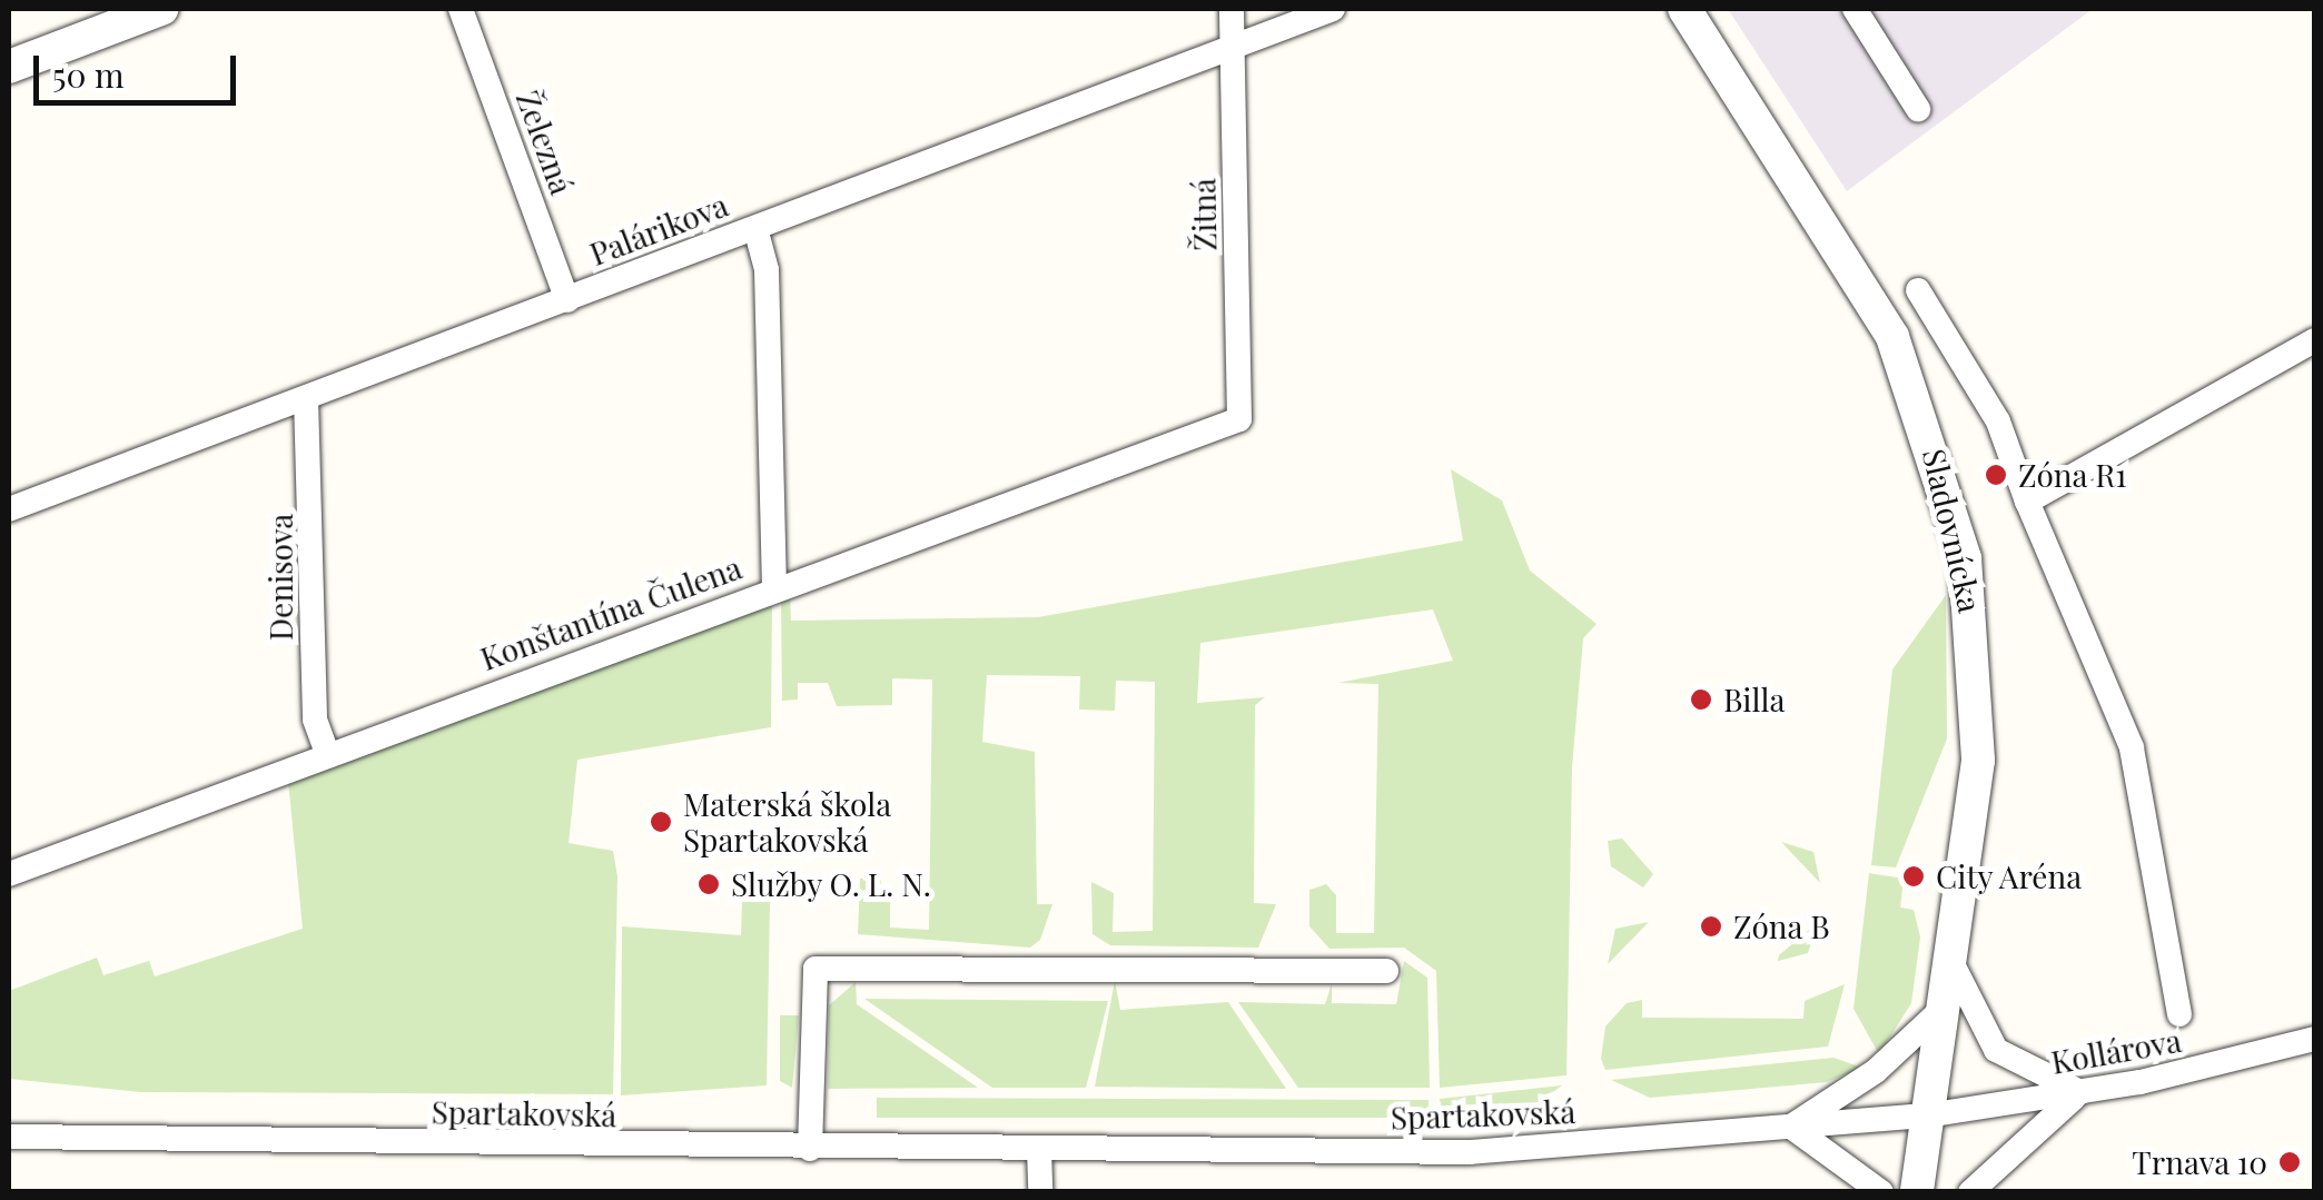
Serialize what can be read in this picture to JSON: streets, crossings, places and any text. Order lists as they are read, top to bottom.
{
  "streets": {
    "street": [
      "Železná",
      "Žitná",
      "Palárikova",
      "Sladovnícka",
      "Denisova",
      "Konštantína Čulena",
      "Kollárova",
      "Spartakovská"
    ]
  },
  "crossings": [
    ["Železná", "Palárikova"],
    ["Žitná", "Palárikova"],
    ["Žitná", "Konštantína Čulena"],
    ["Palárikova", "Denisova"],
    ["Sladovnícka", "Kollárova"],
    ["Sladovnícka", "Spartakovská"],
    ["Denisova", "Konštantína Čulena"],
    ["Kollárova", "Spartakovská"]
  ],
  "places": [
    "Zóna R1",
    "Billa",
    "Materská škola Spartakovská",
    "City Aréna",
    "Služby O. L. N.",
    "Zóna B",
    "Trnava 10"
  ],
  "scale_bar": "50 m"
}
